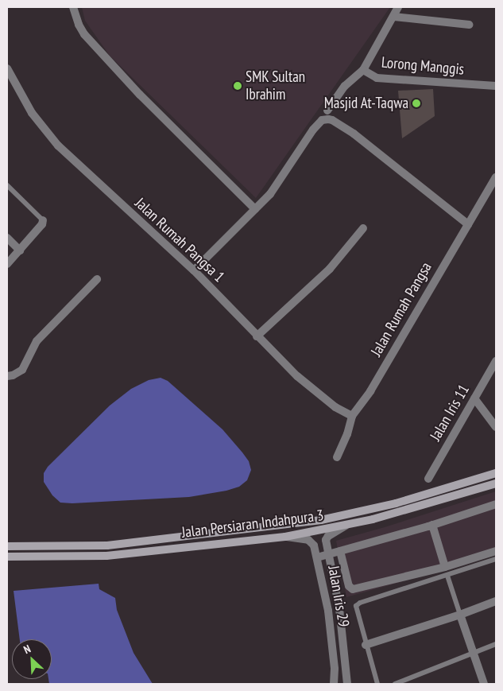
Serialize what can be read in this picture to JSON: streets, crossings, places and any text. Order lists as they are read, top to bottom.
{
  "streets": {
    "main road": ["Jalan Persiaran Indahpura 3"],
    "street": [
      "Lorong Manggis",
      "Jalan Rumah Pangsa 1",
      "Jalan Rumah Pangsa",
      "Jalan Iris 11",
      "Jalan Iris 29"
    ]
  },
  "crossings": [
    ["Jalan Rumah Pangsa 1", "Jalan Rumah Pangsa"],
    ["Jalan Persiaran Indahpura 3", "Jalan Iris 29"]
  ],
  "places": ["SMK Sultan Ibrahim", "Masjid At-Taqwa"],
  "north": "top left"
}
